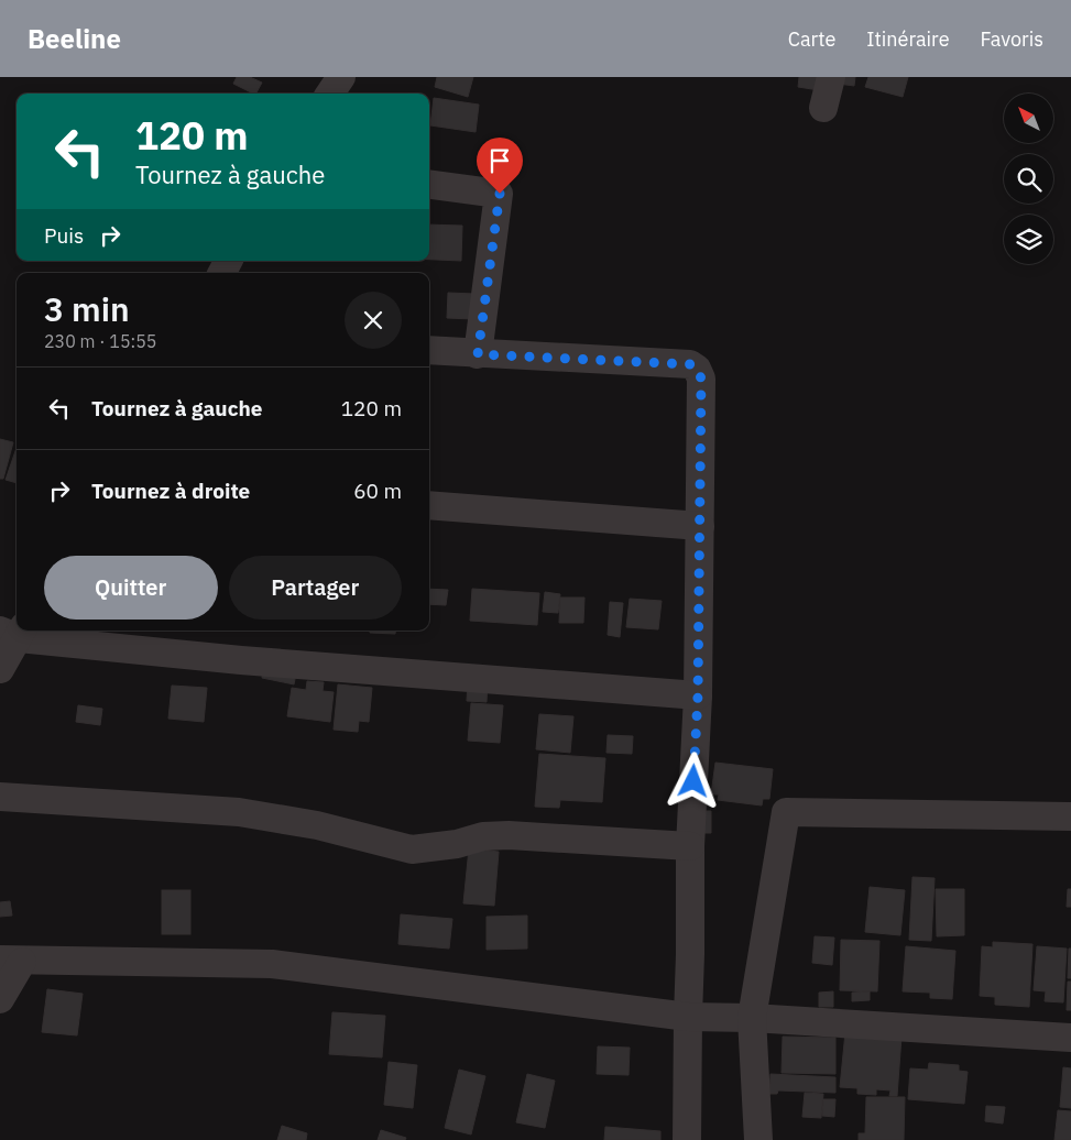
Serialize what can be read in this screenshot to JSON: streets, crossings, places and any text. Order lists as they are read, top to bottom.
{
  "north": "top left",
  "page": {
    "header": "Beeline",
    "nav": ["Carte", "Itinéraire", "Favoris"],
    "turn": ["120 m", "Tournez à gauche"],
    "then": "Puis",
    "heading": ["3 min", "230 m · 15:55"],
    "list": [
      {
        "name": "Tournez à gauche",
        "value": "120 m"
      },
      {
        "name": "Tournez à droite",
        "value": "60 m"
      }
    ],
    "buttons": ["Quitter", "Partager"]
  }
}
